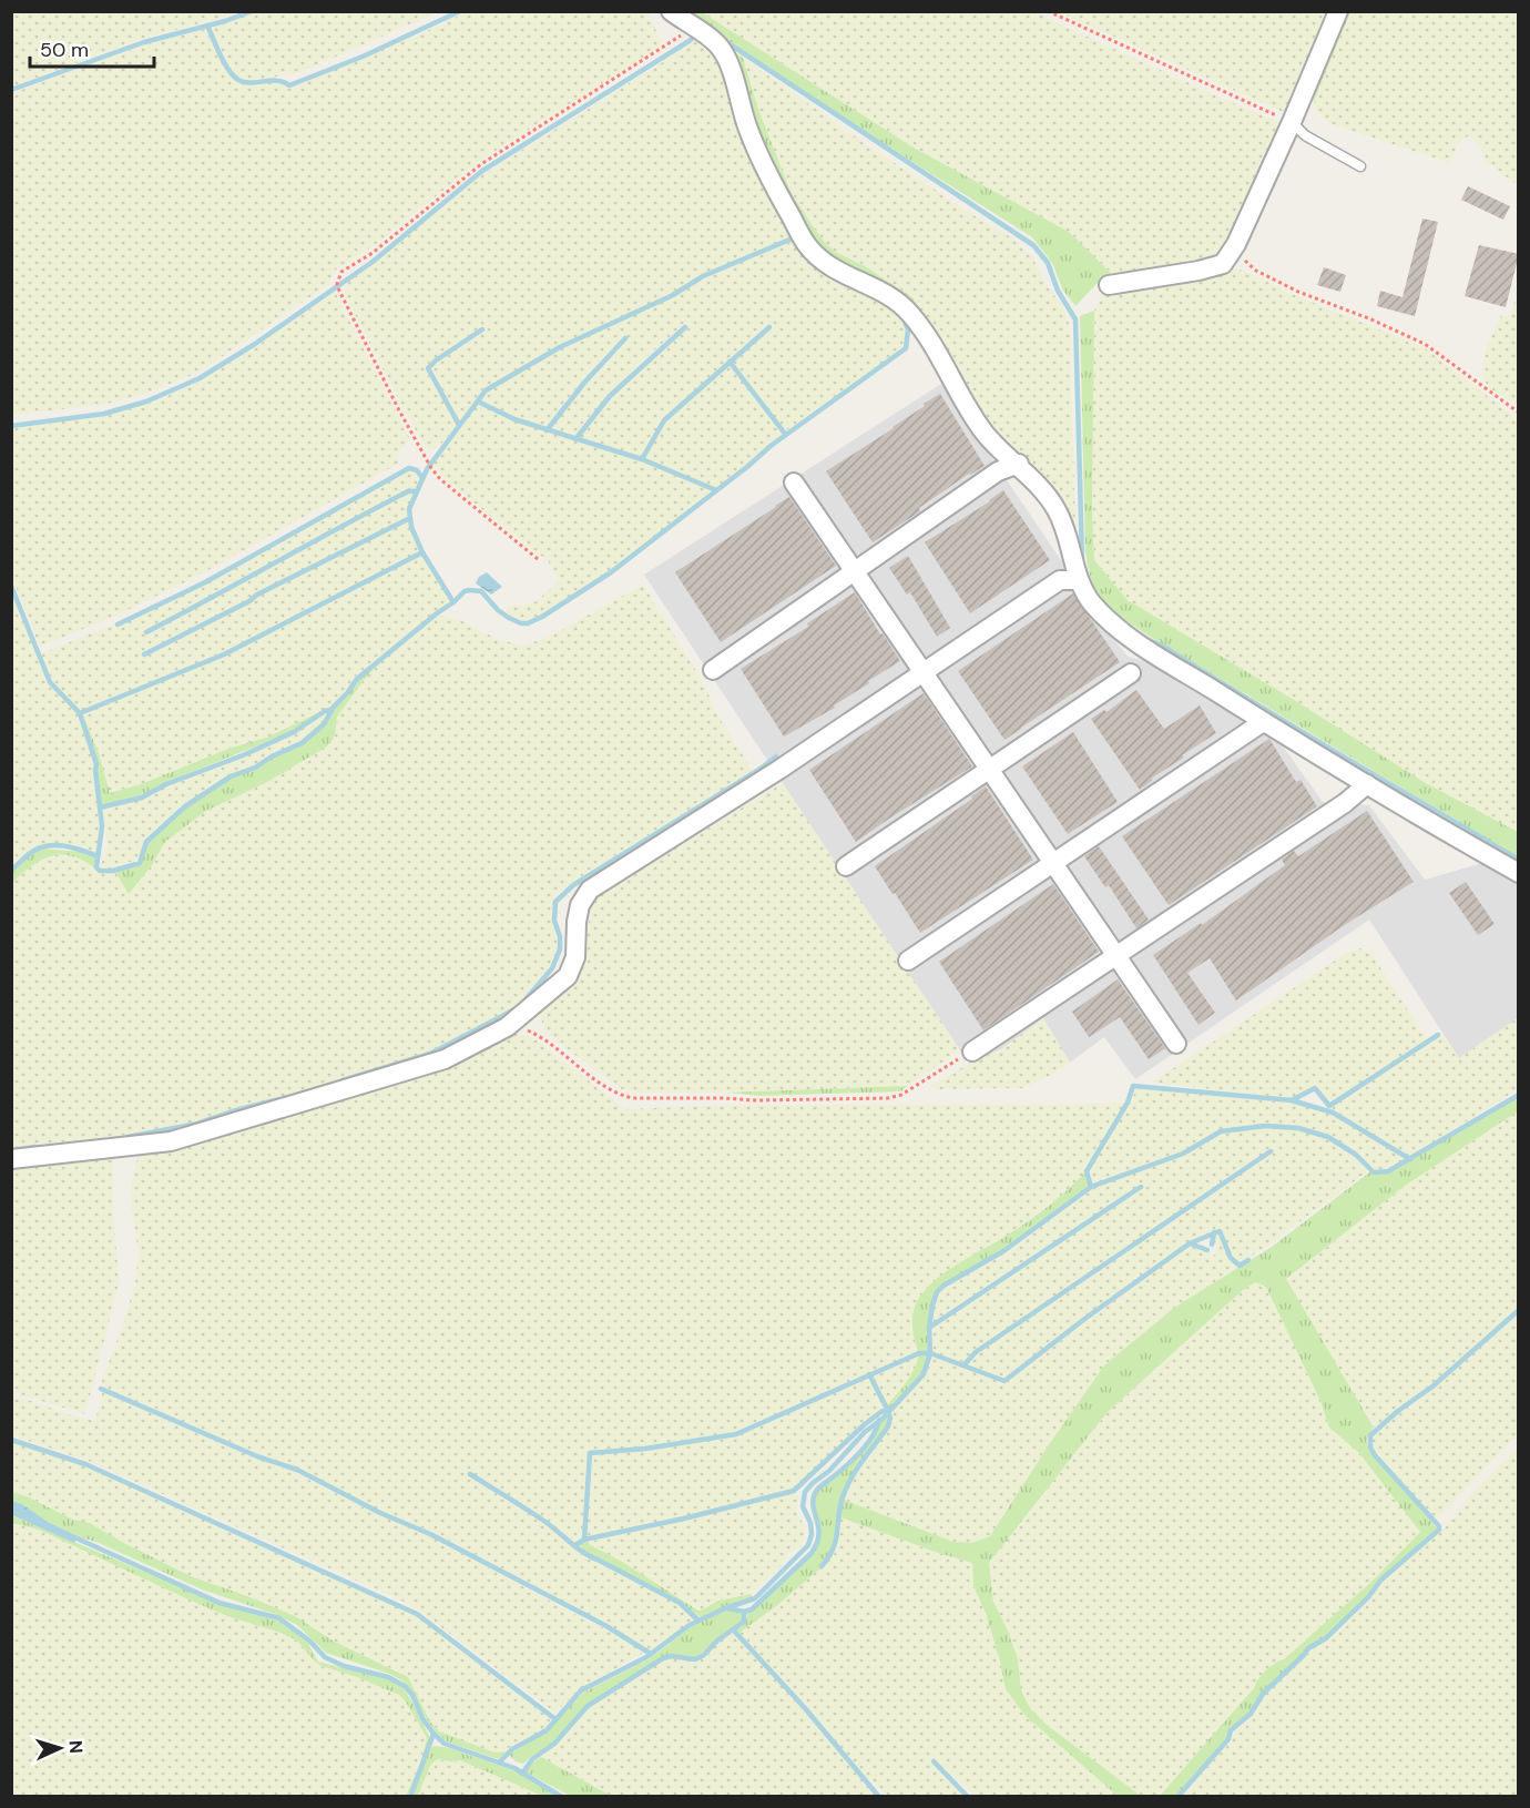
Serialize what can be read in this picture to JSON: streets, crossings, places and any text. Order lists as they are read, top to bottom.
{
  "scale_bar": "50 m",
  "north": "right"
}
